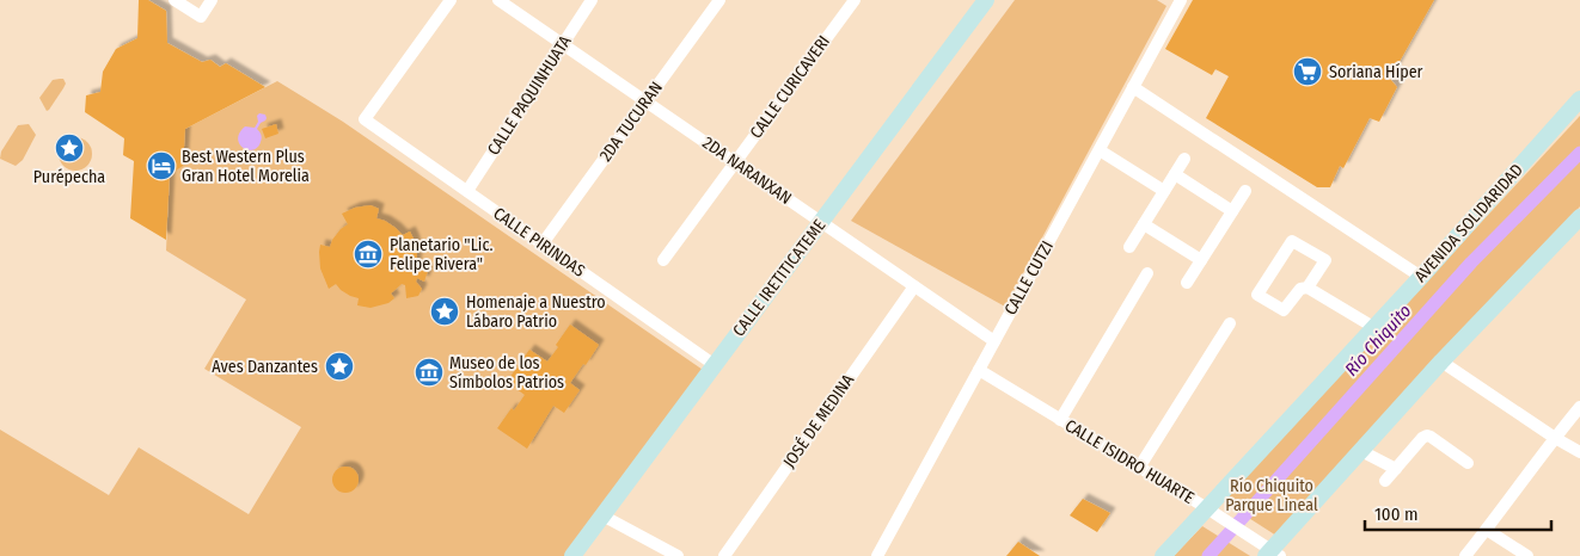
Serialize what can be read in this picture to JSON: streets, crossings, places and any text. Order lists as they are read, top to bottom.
{
  "streets": {
    "main road": ["AVENIDA SOLIDARIDAD", "CALLE IRETITICATEME"],
    "street": [
      "CALLE CURICAVERI",
      "CALLE PAQUINHUATA",
      "2DA TUCURAN",
      "2DA NARANXAN",
      "CALLE PIRINDAS",
      "CALLE CUTZI",
      "JOSÉ DE MEDINA",
      "CALLE ISIDRO HUARTE"
    ]
  },
  "crossings": [
    ["CALLE CURICAVERI", "2DA NARANXAN"],
    ["CALLE PAQUINHUATA", "2DA NARANXAN"],
    ["CALLE PAQUINHUATA", "CALLE PIRINDAS"],
    ["2DA TUCURAN", "2DA NARANXAN"],
    ["2DA TUCURAN", "CALLE PIRINDAS"],
    ["2DA NARANXAN", "CALLE IRETITICATEME"],
    ["2DA NARANXAN", "CALLE CUTZI"],
    ["2DA NARANXAN", "JOSÉ DE MEDINA"],
    ["AVENIDA SOLIDARIDAD", "CALLE ISIDRO HUARTE"],
    ["CALLE PIRINDAS", "CALLE IRETITICATEME"],
    ["CALLE CUTZI", "CALLE ISIDRO HUARTE"]
  ],
  "water": ["Río Chiquito"],
  "parks": ["Río Chiquito Parque Lineal"],
  "places": {
    "supermarket": ["Soriana Híper"],
    "place": ["Purépecha", "Homenaje a Nuestro Lábaro Patrio", "Aves Danzantes"],
    "hotel": ["Best Western Plus Gran Hotel Morelia"],
    "museum": ["Planetario \"Lic. Felipe Rivera\"", "Museo de los Símbolos Patrios"]
  },
  "scale_bar": "100 m"
}
